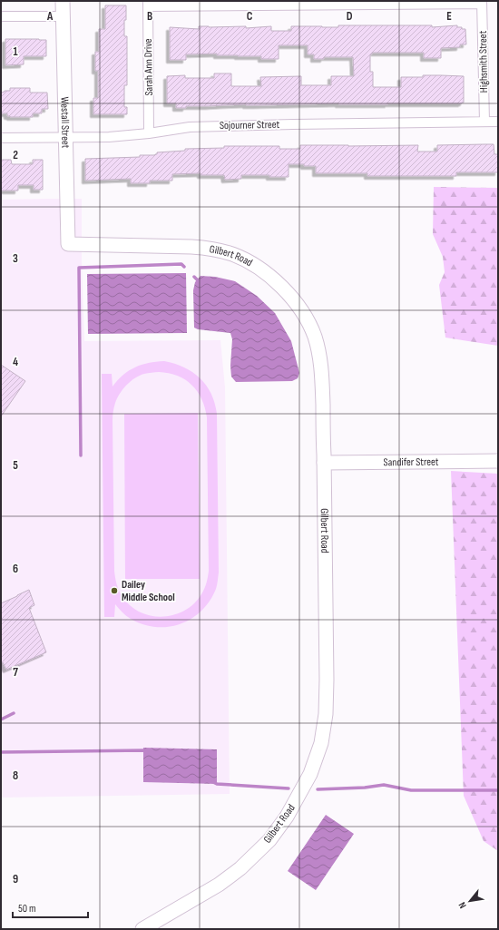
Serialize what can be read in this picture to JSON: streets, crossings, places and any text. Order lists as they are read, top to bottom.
{
  "streets": {
    "street": [
      "Highsmith Street",
      "Sarah Ann Drive",
      "Westall Street",
      "Sojourner Street",
      "Gilbert Road",
      "Sandifer Street"
    ]
  },
  "crossings": [
    ["Highsmith Street", "Sojourner Street"],
    ["Sarah Ann Drive", "Sojourner Street"],
    ["Westall Street", "Sojourner Street"],
    ["Westall Street", "Gilbert Road"],
    ["Gilbert Road", "Sandifer Street"]
  ],
  "places": ["Dailey Middle School"],
  "scale_bar": "50 m",
  "north": "bottom left",
  "grid": {
    "columns": [
      "A",
      "B",
      "C",
      "D",
      "E"
    ],
    "rows": [
      "1",
      "2",
      "3",
      "4",
      "5",
      "6",
      "7",
      "8",
      "9"
    ]
  }
}
